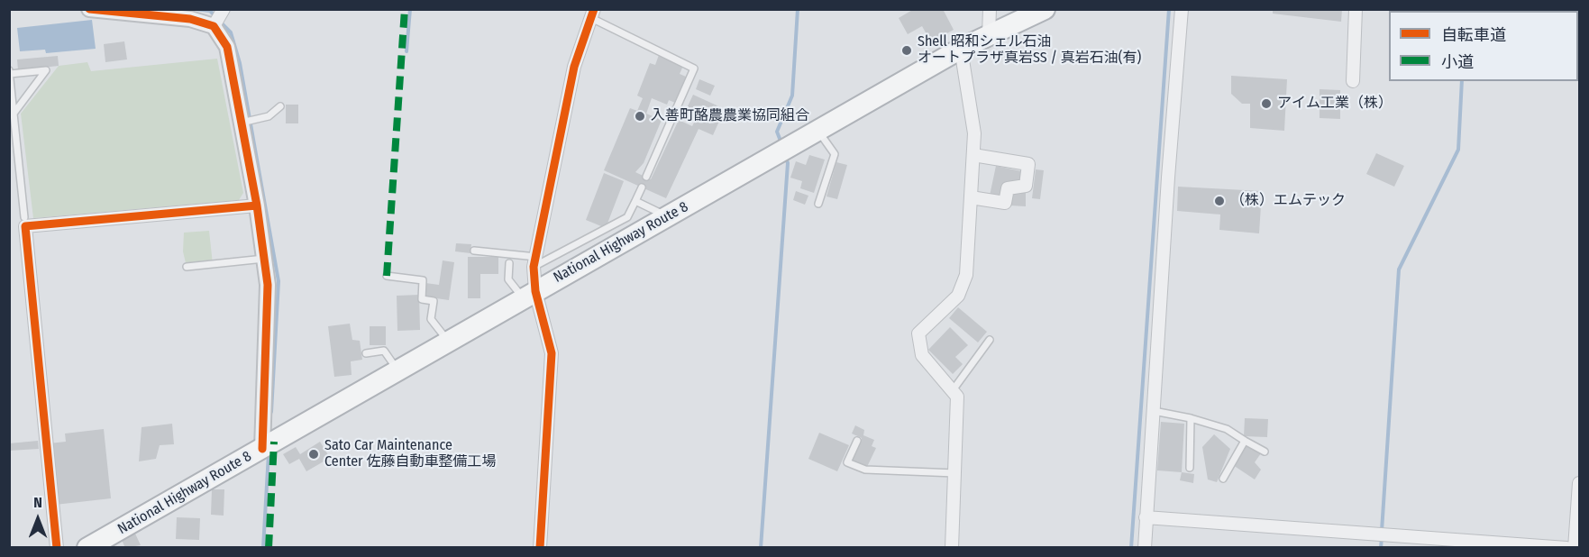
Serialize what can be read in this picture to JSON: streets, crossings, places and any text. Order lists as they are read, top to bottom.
{
  "streets": {
    "highway": ["National Highway Route 8"]
  },
  "places": [
    "Shell 昭和シェル石油 オートプラザ真岩SS / 真岩石油(有)",
    "アイム工業（株）",
    "入善町酪農農業協同組合",
    "（株）エムテック",
    "Sato Car Maintenance Center 佐藤自動車整備工場"
  ],
  "legend": ["自転車道", "小道"],
  "north": "top"
}
